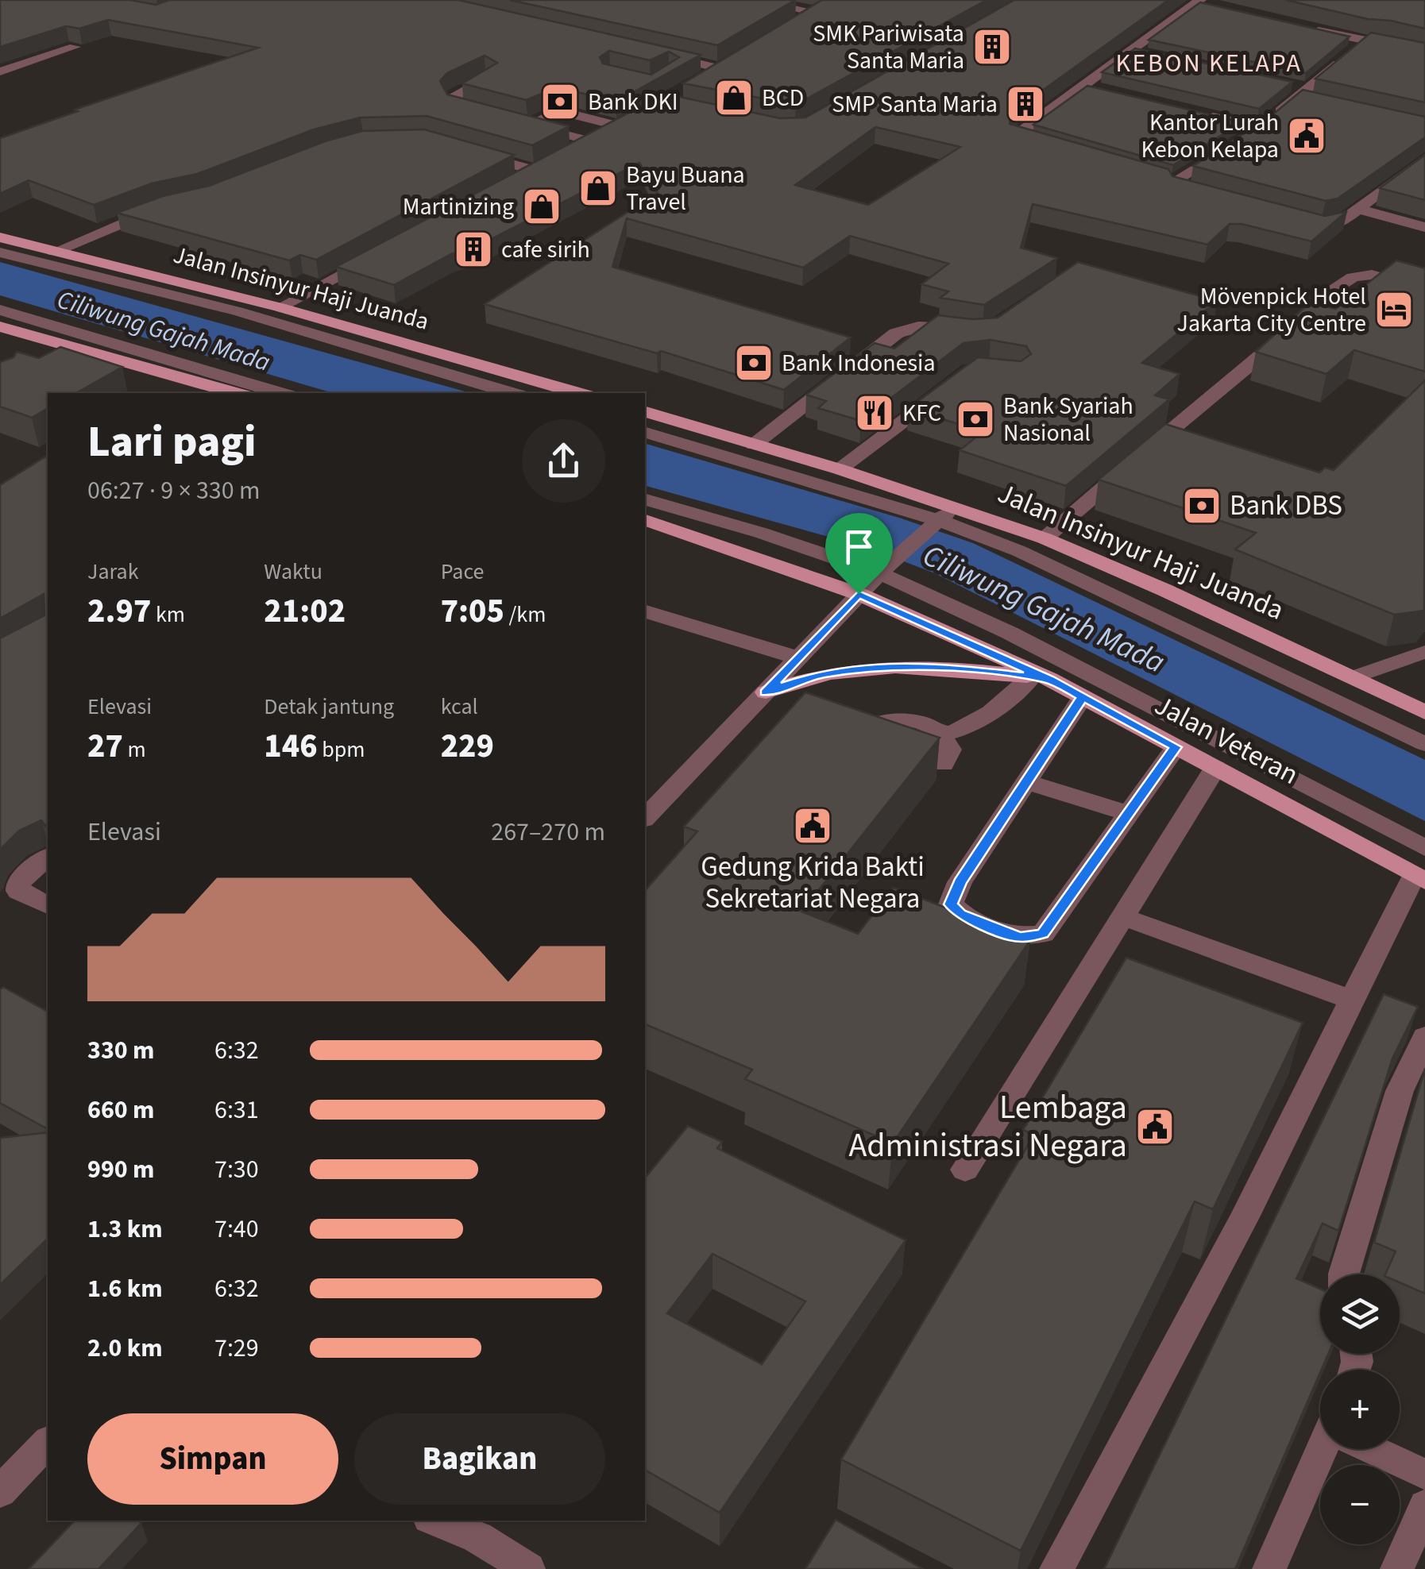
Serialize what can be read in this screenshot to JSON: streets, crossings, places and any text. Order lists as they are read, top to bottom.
{
  "streets": {
    "main road": ["Jalan Insinyur Haji Juanda", "Jalan Veteran"]
  },
  "districts": ["KEBON KELAPA"],
  "water": ["Ciliwung Gajah Mada"],
  "places": {
    "building": ["SMK Pariwisata Santa Maria", "SMP Santa Maria", "cafe sirih"],
    "shop": ["BCD", "Bayu Buana Travel", "Martinizing"],
    "bank": [
      "Bank DKI",
      "Bank Indonesia",
      "Bank Syariah Nasional",
      "Bank DBS"
    ],
    "public building": ["Kantor Lurah Kebon Kelapa", "Gedung Krida Bakti Sekretariat Negara", "Lembaga Administrasi Negara"],
    "hotel": ["Mövenpick Hotel Jakarta City Centre"],
    "restaurant": ["KFC"]
  },
  "page": {
    "heading": ["Lari pagi", "06:27 · 9 × 330 m"],
    "stats": [
      ["Jarak", "2.97 km"],
      ["Waktu", "21:02"],
      ["Pace", "7:05 /km"],
      ["Elevasi", "27 m"],
      ["Detak jantung", "146 bpm"],
      ["kcal", "229"]
    ],
    "chart": ["Elevasi", "267–270 m"],
    "list": [
      {
        "name": "330 m",
        "note": "6:32"
      },
      {
        "name": "660 m",
        "note": "6:31"
      },
      {
        "name": "990 m",
        "note": "7:30"
      },
      {
        "name": "1.3 km",
        "note": "7:40"
      },
      {
        "name": "1.6 km",
        "note": "6:32"
      },
      {
        "name": "2.0 km",
        "note": "7:29"
      }
    ],
    "map_buttons": ["+", "−"],
    "buttons": ["Simpan", "Bagikan"]
  }
}
